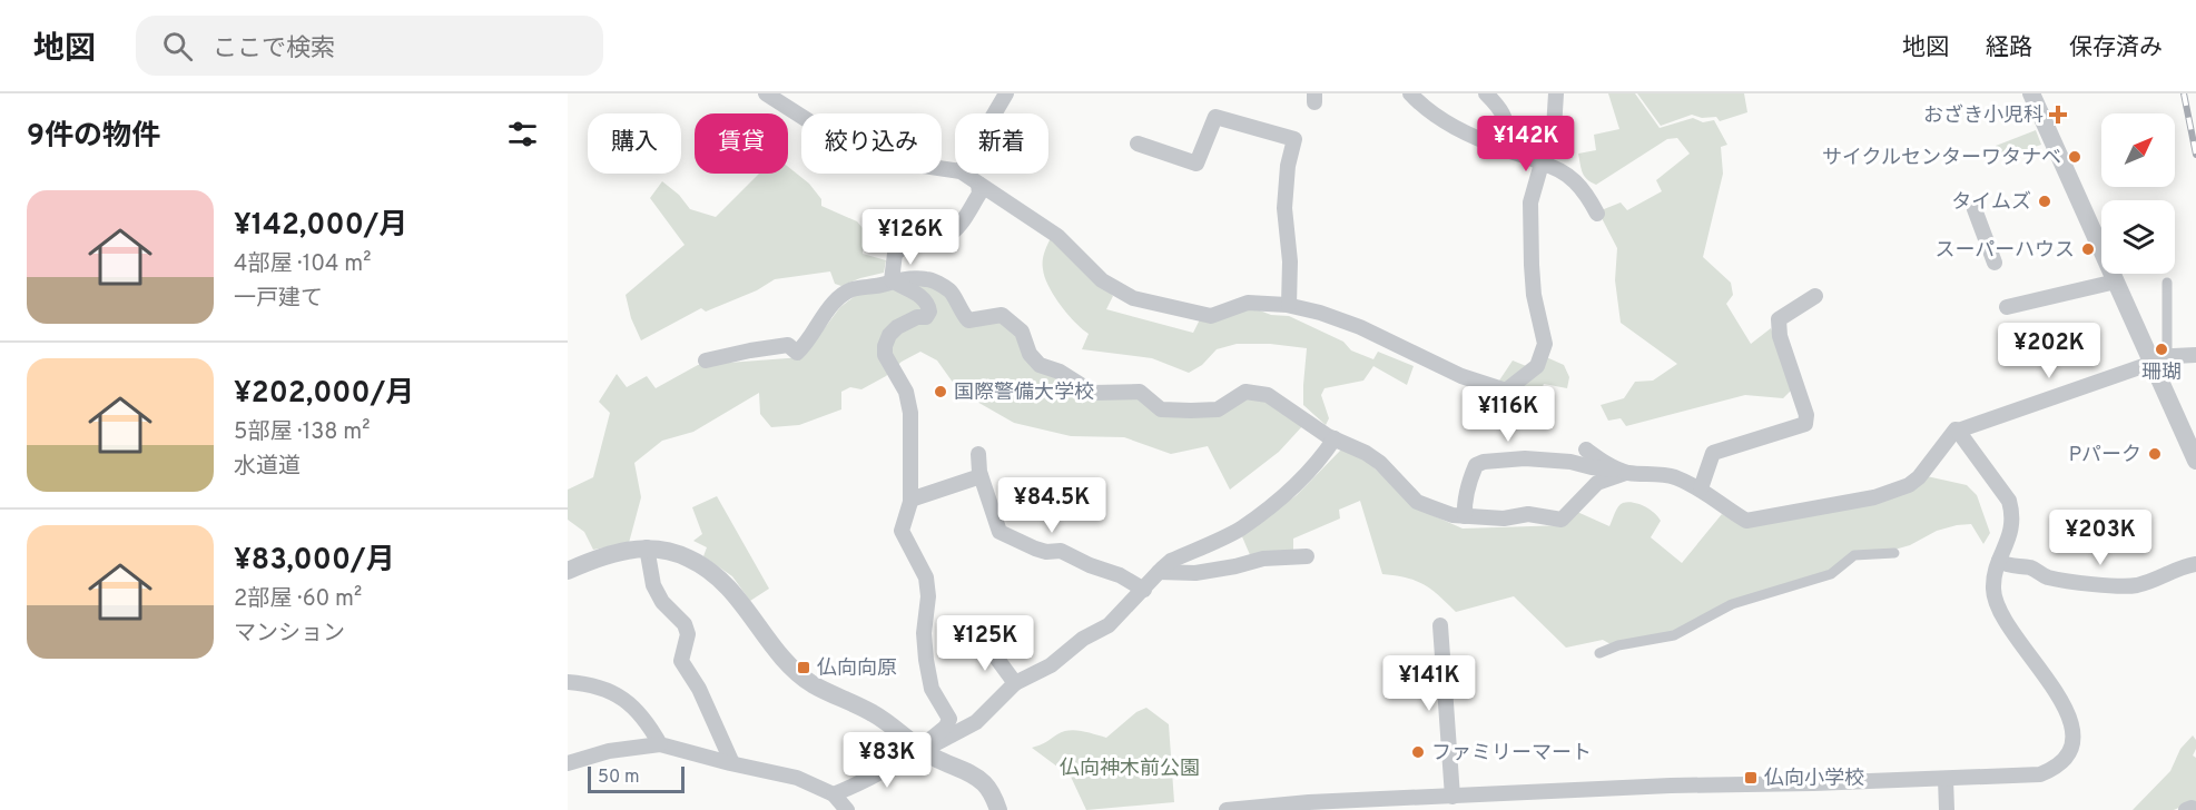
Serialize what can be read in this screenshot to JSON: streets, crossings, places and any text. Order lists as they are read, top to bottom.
{
  "parks": ["仏向神木前公園"],
  "places": {
    "health": ["おざき小児科"],
    "other": [
      "サイクルセンターワタナベ",
      "タイムズ",
      "スーパーハウス",
      "珊瑚",
      "国際警備大学校",
      "Pパーク",
      "ファミリーマート"
    ],
    "transit": ["仏向向原", "仏向小学校"]
  },
  "scale_bar": "50 m",
  "north": "top right",
  "page": {
    "header": "地図",
    "search": "ここで検索",
    "nav": ["地図", "経路", "保存済み"],
    "heading": "9件の物件",
    "chip": [
      "購入",
      "賃貸",
      "絞り込み",
      "新着"
    ],
    "price": [
      "¥142K",
      "¥126K",
      "¥202K",
      "¥116K",
      "¥84.5K",
      "¥203K",
      "¥125K",
      "¥141K",
      "¥83K"
    ],
    "list": [
      {
        "name": "¥142,000/月",
        "note": "4部屋 · 104 m² · 一戸建て"
      },
      {
        "name": "¥202,000/月",
        "note": "5部屋 · 138 m² · 水道道"
      },
      {
        "name": "¥83,000/月",
        "note": "2部屋 · 60 m² · マンション"
      }
    ],
    "scale": "50 m"
  }
}
